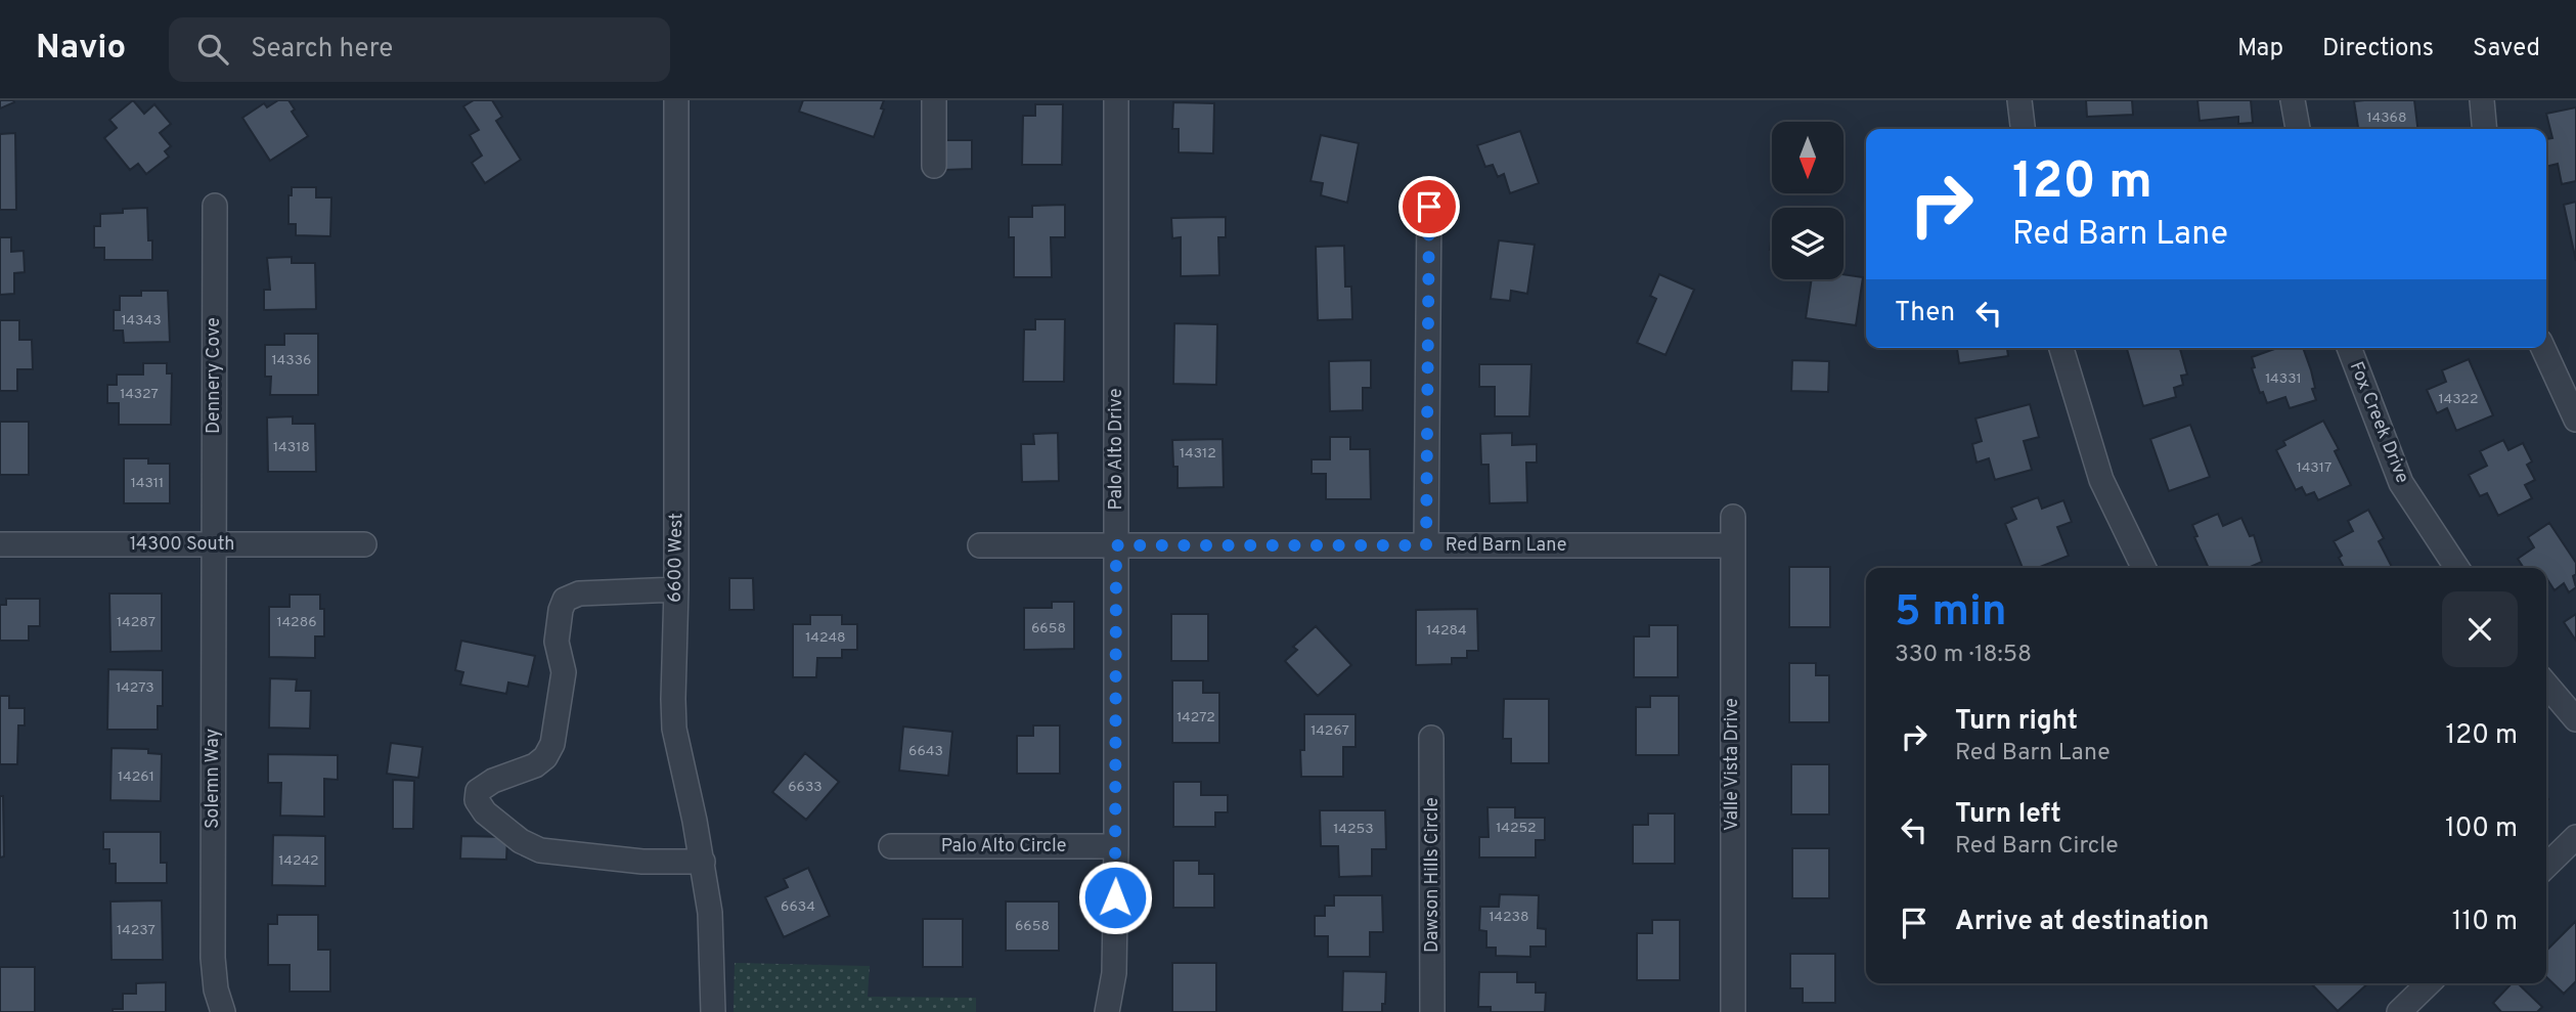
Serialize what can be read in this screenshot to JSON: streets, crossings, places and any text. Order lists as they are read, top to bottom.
{
  "streets": {
    "street": [
      "Dennery Cove",
      "Fox Creek Drive",
      "Palo Alto Drive",
      "14300 South",
      "Red Barn Lane",
      "6600 West",
      "Valle Vista Drive",
      "Solemn Way",
      "Palo Alto Circle",
      "Dawson Hills Circle"
    ]
  },
  "crossings": [
    ["Dennery Cove", "14300 South"],
    ["Dennery Cove", "Solemn Way"],
    ["Palo Alto Drive", "Red Barn Lane"],
    ["Palo Alto Drive", "Palo Alto Circle"],
    ["14300 South", "Solemn Way"],
    ["Red Barn Lane", "Valle Vista Drive"]
  ],
  "house_numbers": [
    "14368",
    "14343",
    "14336",
    "14331",
    "14327",
    "14322",
    "14318",
    "14312",
    "14317",
    "14311",
    "14287",
    "14286",
    "6658",
    "14284",
    "14248",
    "14273",
    "14272",
    "14267",
    "6643",
    "14261",
    "6633",
    "14252",
    "14253",
    "14242",
    "6634",
    "14238",
    "6658",
    "14237"
  ],
  "north": "bottom",
  "page": {
    "header": "Navio",
    "search": "Search here",
    "nav": ["Map", "Directions", "Saved"],
    "turn": ["120 m", "Red Barn Lane"],
    "then": "Then",
    "heading": ["5 min", "330 m · 18:58"],
    "list": [
      {
        "name": "Turn right",
        "note": "Red Barn Lane",
        "value": "120 m"
      },
      {
        "name": "Turn left",
        "note": "Red Barn Circle",
        "value": "100 m"
      },
      {
        "name": "Arrive at destination",
        "value": "110 m"
      }
    ]
  }
}
